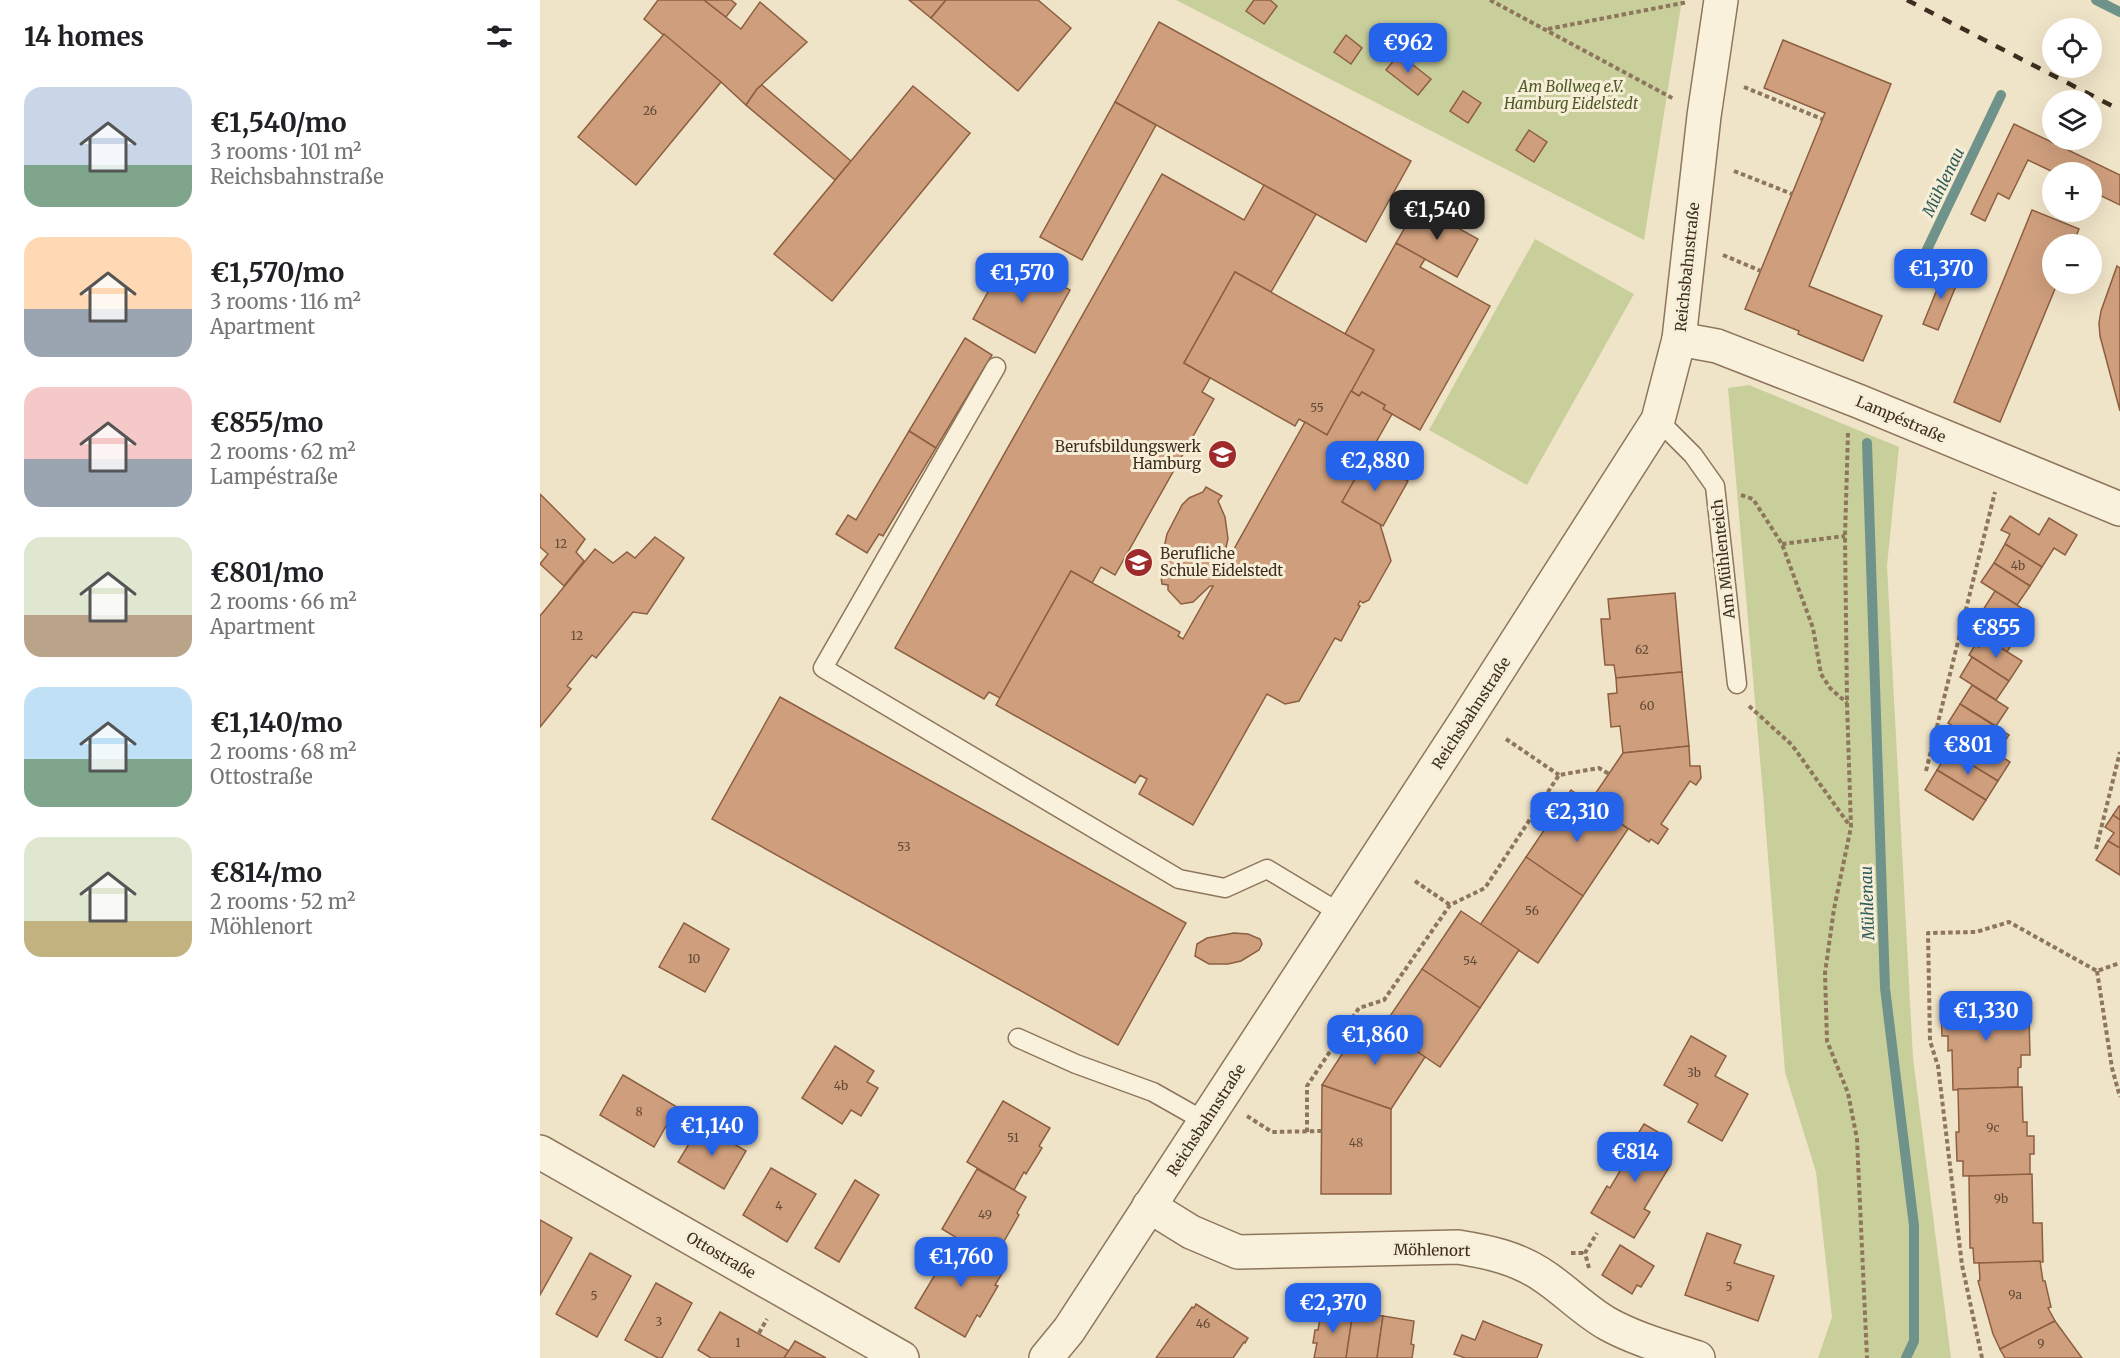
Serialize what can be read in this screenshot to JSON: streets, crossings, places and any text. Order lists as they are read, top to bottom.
{
  "streets": {
    "street": [
      "Reichsbahnstraße",
      "Lampéstraße",
      "Möhlenort",
      "Ottostraße"
    ],
    "lane": ["Am Mühlenteich"]
  },
  "crossings": [
    ["Reichsbahnstraße", "Lampéstraße"],
    ["Reichsbahnstraße", "Am Mühlenteich"],
    ["Reichsbahnstraße", "Möhlenort"]
  ],
  "water": ["Mühlenau"],
  "parks": ["Am Bollweg e.V. Hamburg Eidelstedt"],
  "places": {
    "school or university": ["Berufsbildungswerk Hamburg", "Berufliche Schule Eidelstedt"]
  },
  "house_numbers": [
    "26",
    "55",
    "12",
    "4b",
    "12",
    "62",
    "60",
    "53",
    "56",
    "10",
    "54",
    "3b",
    "4b",
    "8",
    "9c",
    "51",
    "48",
    "9b",
    "4",
    "49",
    "5",
    "9a",
    "5",
    "3",
    "46",
    "1",
    "9"
  ],
  "page": {
    "heading": "14 homes",
    "map_buttons": ["+", "−"],
    "price": [
      "€962",
      "€1,540",
      "€1,370",
      "€1,570",
      "€2,880",
      "€855",
      "€801",
      "€2,310",
      "€1,330",
      "€1,860",
      "€1,140",
      "€814",
      "€1,760",
      "€2,370"
    ],
    "list": [
      {
        "name": "€1,540/mo",
        "note": "3 rooms · 101 m² · Reichsbahnstraße"
      },
      {
        "name": "€1,570/mo",
        "note": "3 rooms · 116 m² · Apartment"
      },
      {
        "name": "€855/mo",
        "note": "2 rooms · 62 m² · Lampéstraße"
      },
      {
        "name": "€801/mo",
        "note": "2 rooms · 66 m² · Apartment"
      },
      {
        "name": "€1,140/mo",
        "note": "2 rooms · 68 m² · Ottostraße"
      },
      {
        "name": "€814/mo",
        "note": "2 rooms · 52 m² · Möhlenort"
      }
    ]
  }
}
